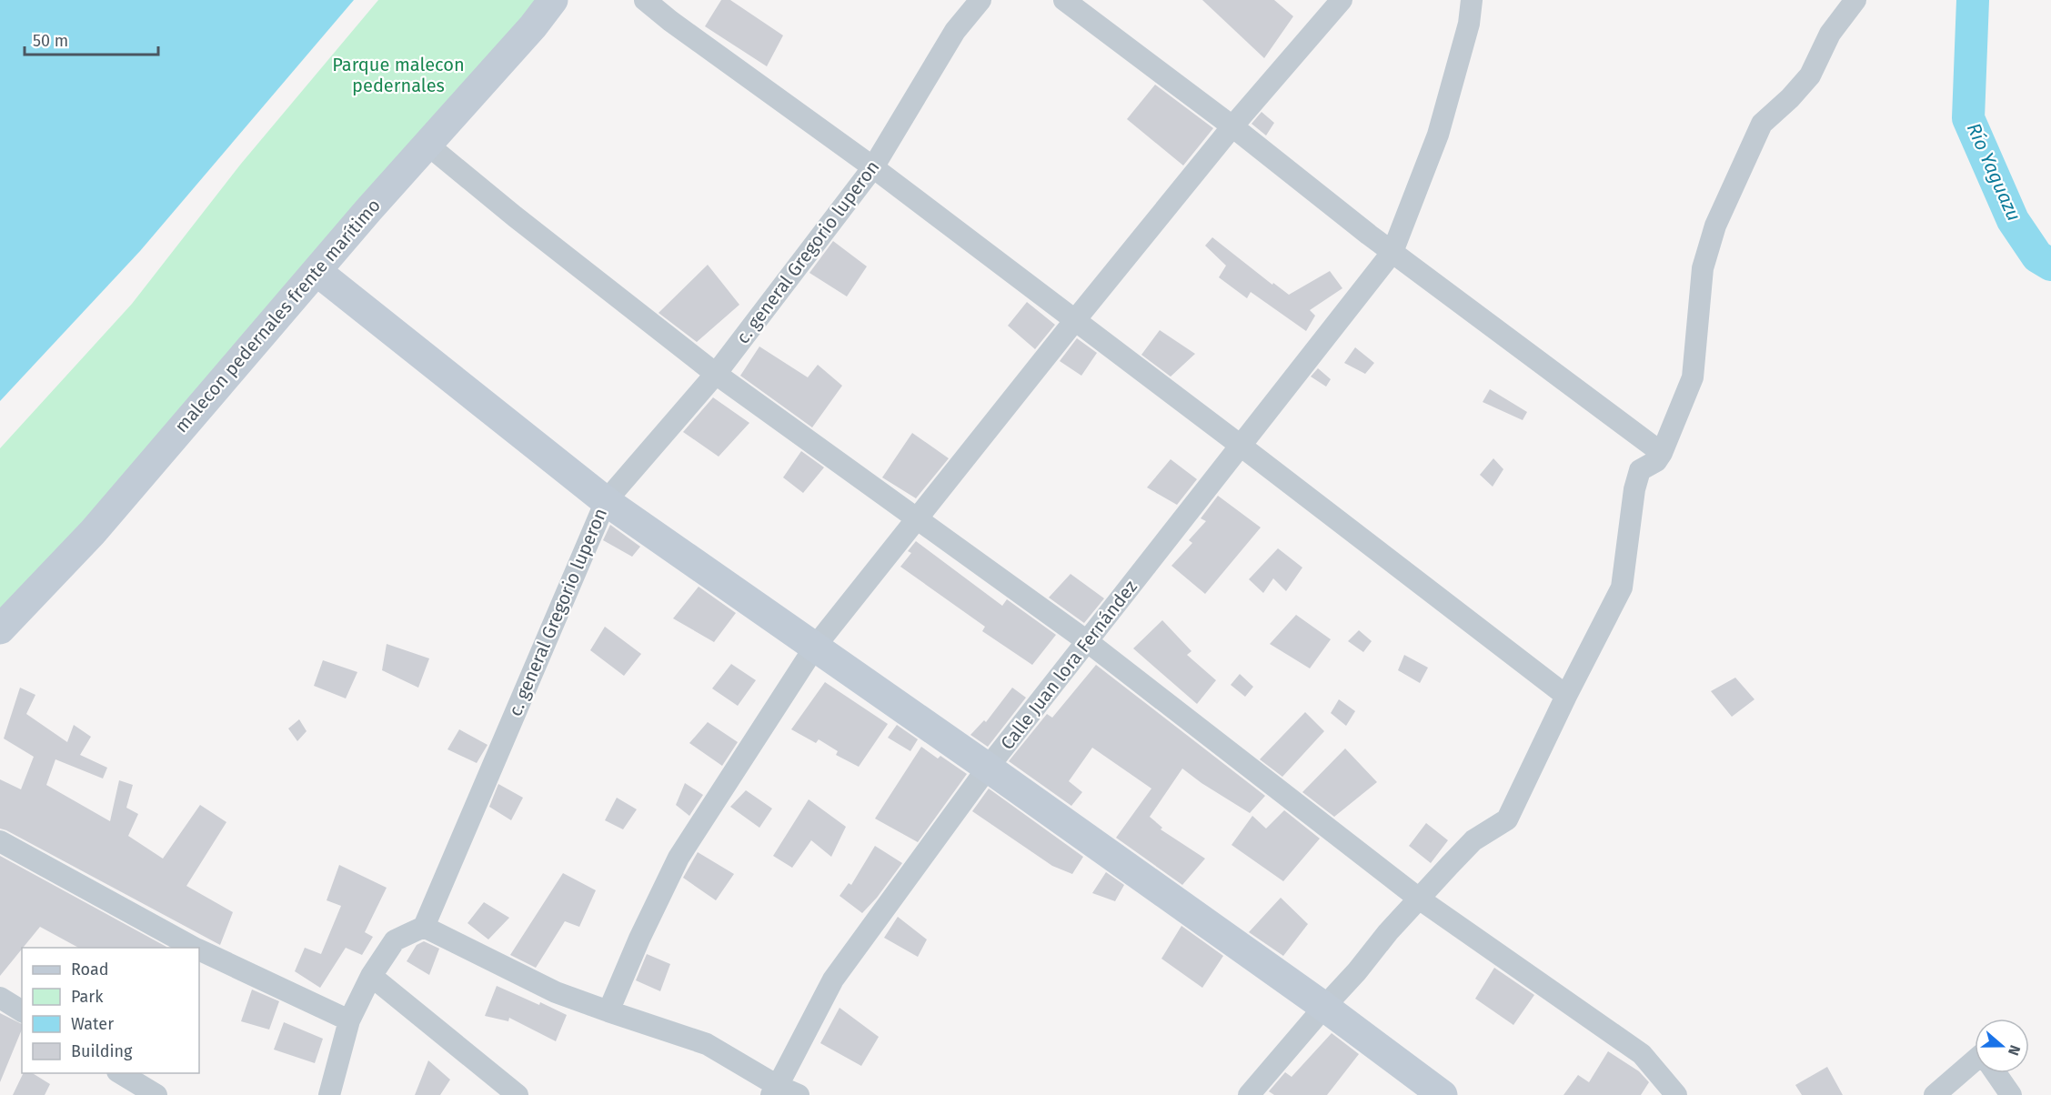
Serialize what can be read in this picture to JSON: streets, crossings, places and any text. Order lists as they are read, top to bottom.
{
  "streets": {
    "main road": ["malecon pedernales frente marítimo"],
    "street": ["c. general Gregorio luperon", "Calle Juan lora Fernández"]
  },
  "water": ["Río Yaguazu"],
  "parks": ["Parque malecon pedernales"],
  "legend": [
    "Road",
    "Park",
    "Water",
    "Building"
  ],
  "scale_bar": "50 m",
  "north": "right"
}
